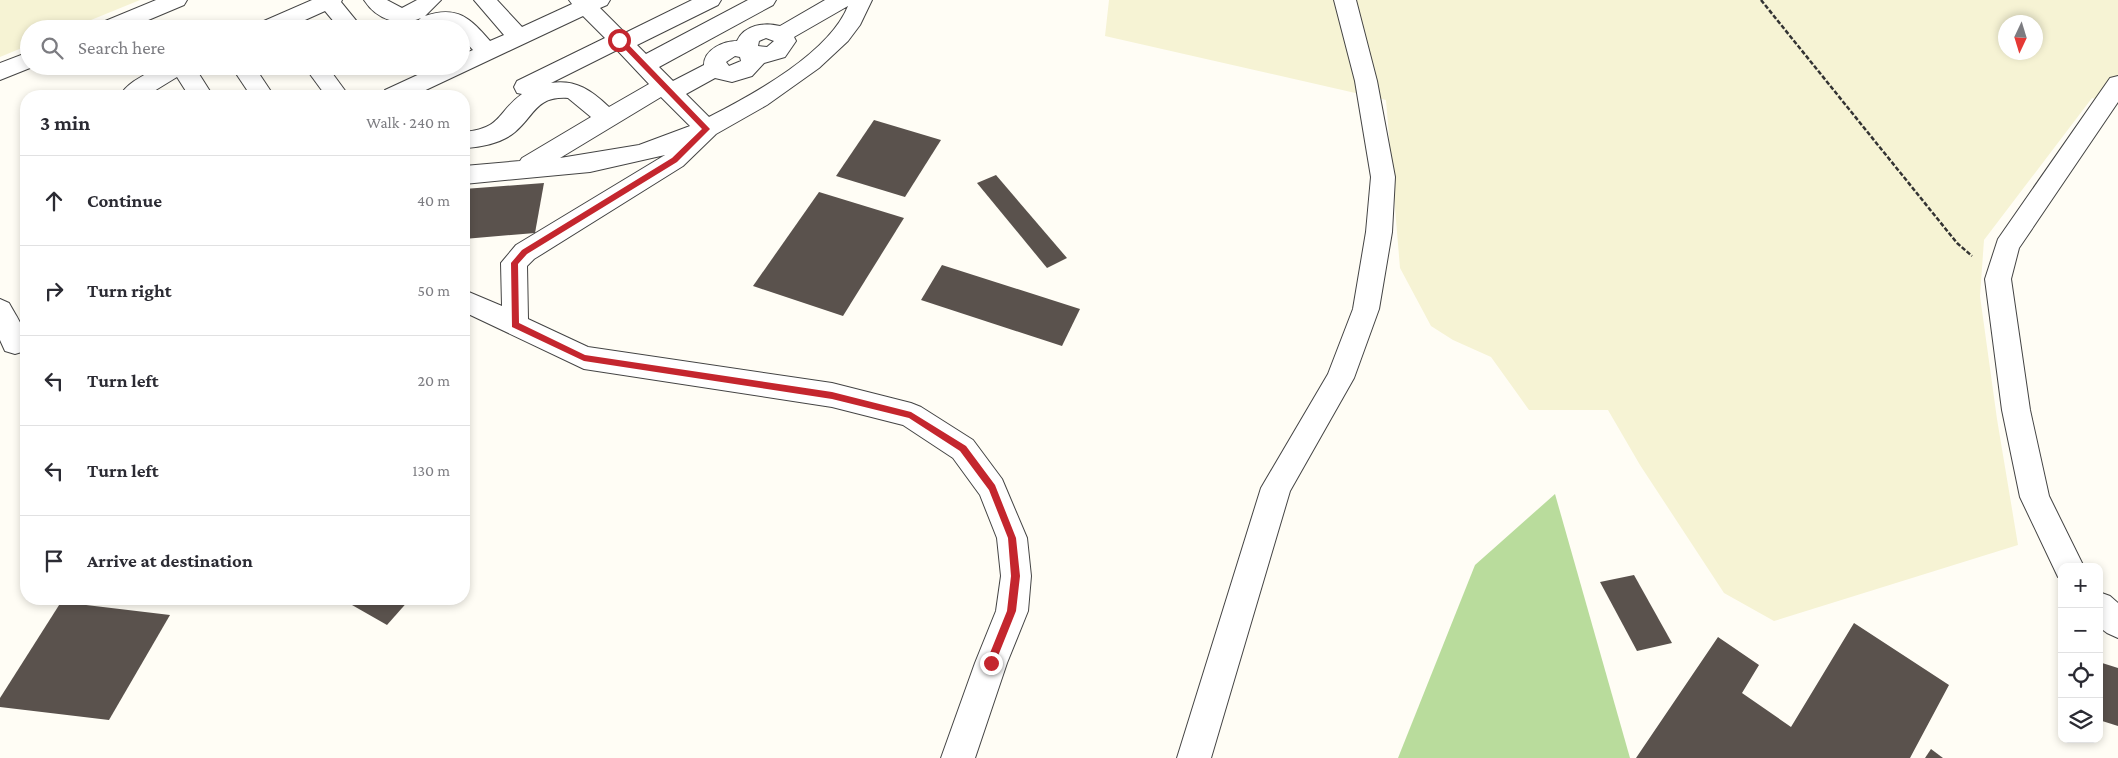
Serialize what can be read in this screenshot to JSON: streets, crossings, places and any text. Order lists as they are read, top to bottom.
{
  "north": "bottom",
  "page": {
    "search": "Search here",
    "heading": ["3 min", "Walk · 240 m"],
    "list": [
      ["Continue", "40 m"],
      ["Turn right", "50 m"],
      ["Turn left", "20 m"],
      ["Turn left", "130 m"],
      "Arrive at destination"
    ],
    "map_buttons": ["+", "−"]
  }
}
